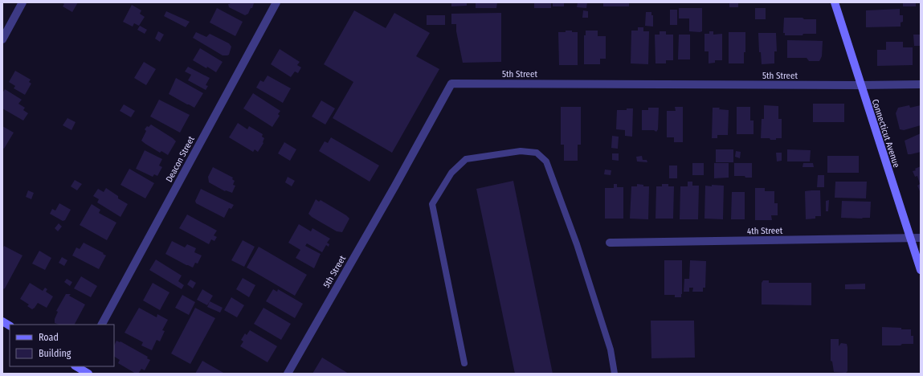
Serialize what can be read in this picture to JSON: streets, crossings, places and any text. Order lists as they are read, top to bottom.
{
  "streets": {
    "main road": ["Connecticut Avenue"],
    "street": ["5th Street", "Deacon Street", "4th Street"]
  },
  "crossings": [
    ["5th Street", "Connecticut Avenue"],
    ["Connecticut Avenue", "4th Street"]
  ],
  "legend": ["Road", "Building"]
}
